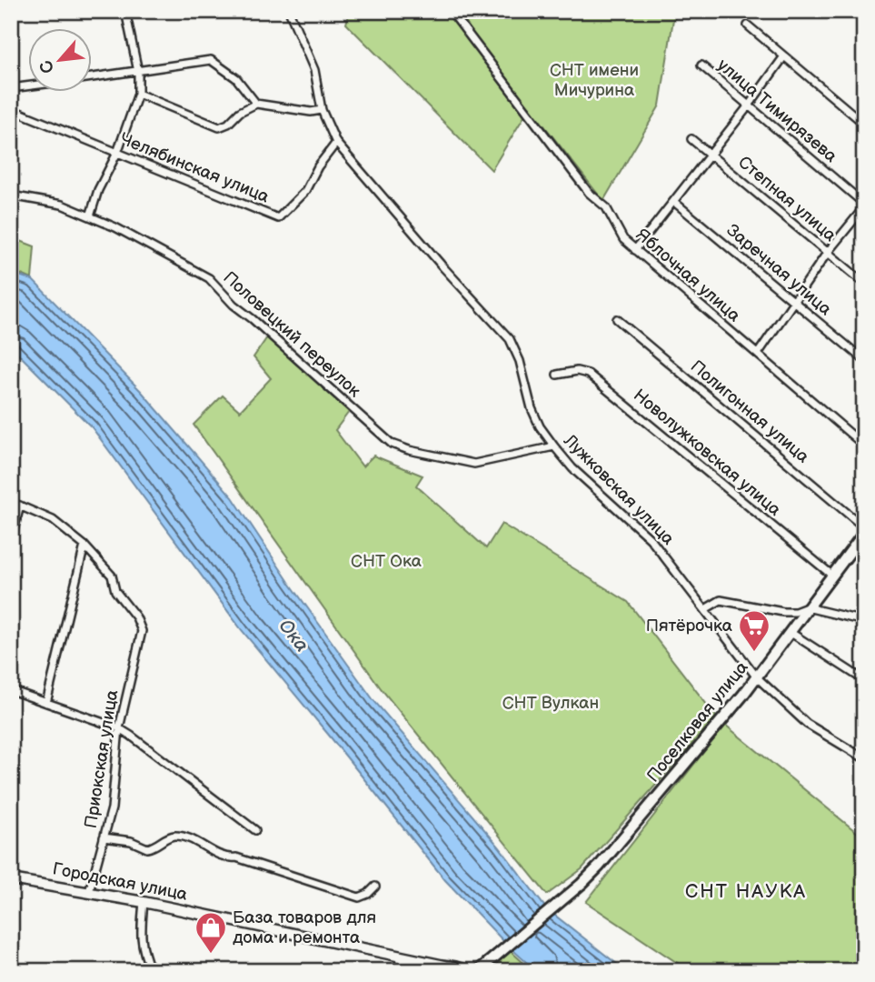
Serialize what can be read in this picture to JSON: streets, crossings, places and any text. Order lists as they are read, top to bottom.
{
  "streets": {
    "highway": ["Поселковая улица"],
    "main road": ["Городская улица"],
    "street": [
      "улица Тимирязева",
      "Челябинская улица",
      "Степная улица",
      "Заречная улица",
      "Яблочная улица",
      "Половецкий переулок",
      "Полигонная улица",
      "Новолужковская улица",
      "Лужковская улица",
      "Приокская улица"
    ]
  },
  "crossings": [
    ["Челябинская улица", "Лужковская улица"],
    ["Половецкий переулок", "Лужковская улица"],
    ["Новолужковская улица", "Поселковая улица"],
    ["Лужковская улица", "Поселковая улица"],
    ["Приокская улица", "Городская улица"]
  ],
  "districts": ["СНТ НАУКА"],
  "water": ["Ока"],
  "parks": ["СНТ имени Мичурина", "СНТ Ока", "СНТ Вулкан"],
  "places": {
    "supermarket": ["Пятёрочка"],
    "shop": ["База товаров для дома и ремонта"]
  },
  "north": "bottom left"
}
